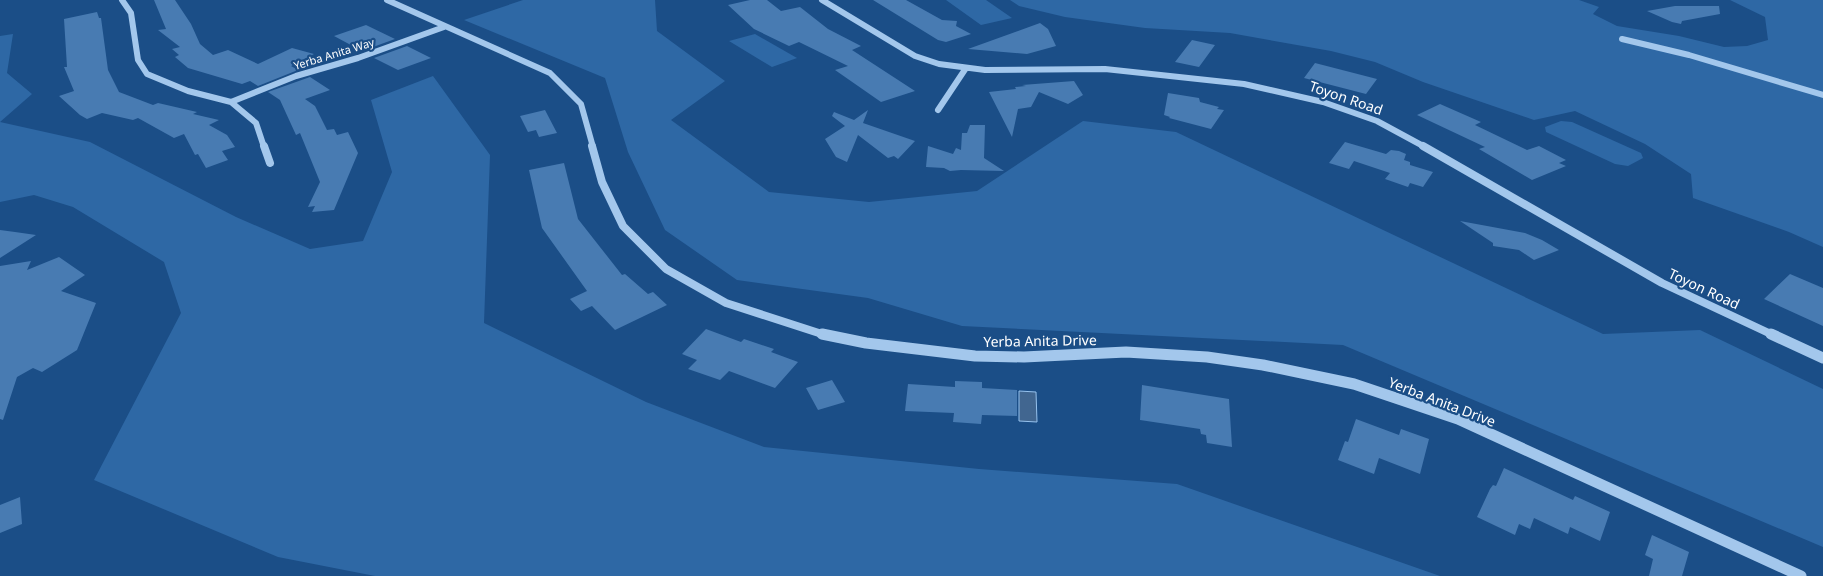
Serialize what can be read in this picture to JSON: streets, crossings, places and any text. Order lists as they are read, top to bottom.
{
  "streets": {
    "street": ["Yerba Anita Way", "Toyon Road", "Yerba Anita Drive"]
  },
  "crossings": [
    ["Yerba Anita Way", "Yerba Anita Drive"]
  ]
}
